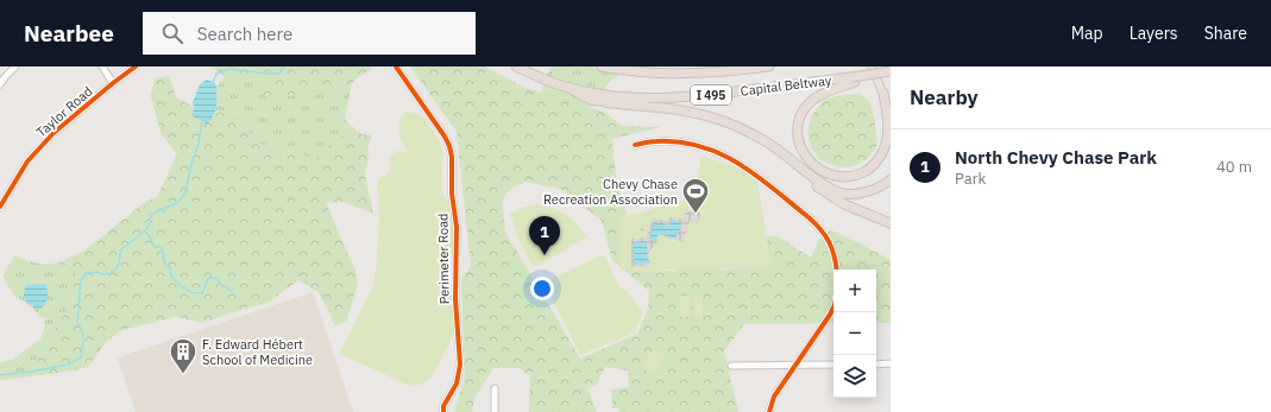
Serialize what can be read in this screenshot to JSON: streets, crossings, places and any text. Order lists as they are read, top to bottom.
{
  "streets": {
    "highway": ["Capital Beltway", "I 495"],
    "street": ["Taylor Road", "Perimeter Road"]
  },
  "places": {
    "sports": ["Chevy Chase Recreation Association"],
    "building": ["F. Edward Hébert School of Medicine"]
  },
  "page": {
    "header": "Nearbee",
    "search": "Search here",
    "nav": ["Map", "Layers", "Share"],
    "heading": "Nearby",
    "list": [
      {
        "mark": "1",
        "name": "North Chevy Chase Park",
        "note": "Park",
        "value": "40 m"
      }
    ],
    "pins": "1",
    "map_buttons": ["+", "−"]
  }
}
